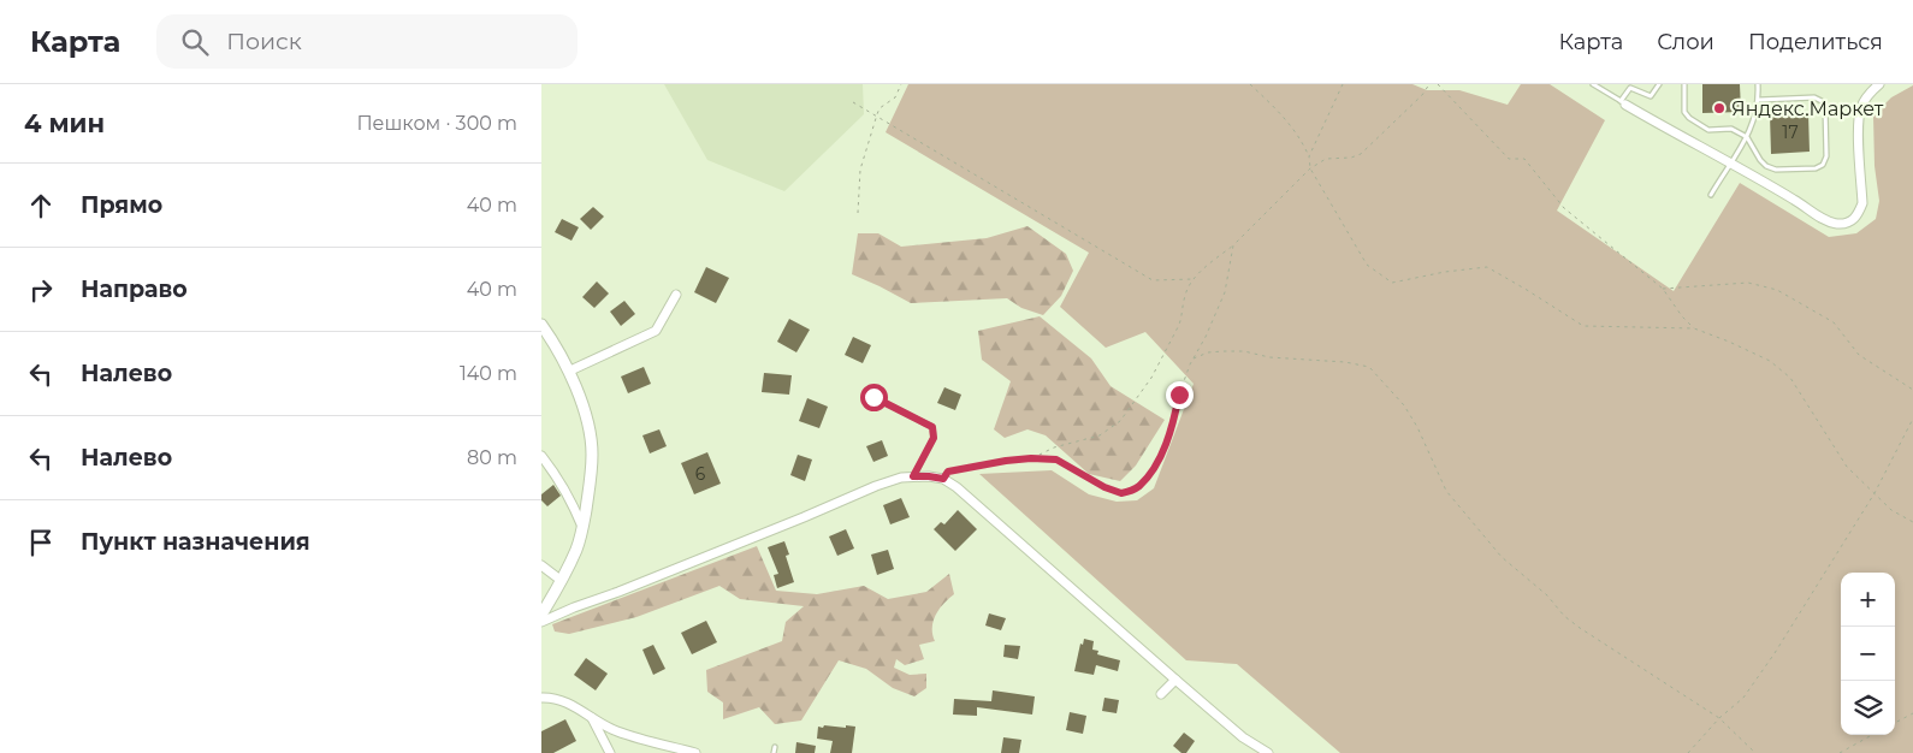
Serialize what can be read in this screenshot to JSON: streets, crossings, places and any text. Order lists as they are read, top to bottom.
{
  "places": ["Яндекс.Маркет"],
  "house_numbers": ["17", "6"],
  "page": {
    "header": "Карта",
    "search": "Поиск",
    "nav": ["Карта", "Слои", "Поделиться"],
    "heading": ["4 мин", "Пешком · 300 m"],
    "list": [
      ["Прямо", "40 m"],
      ["Направо", "40 m"],
      ["Налево", "140 m"],
      ["Налево", "80 m"],
      "Пункт назначения"
    ],
    "map_buttons": ["+", "−"]
  }
}
